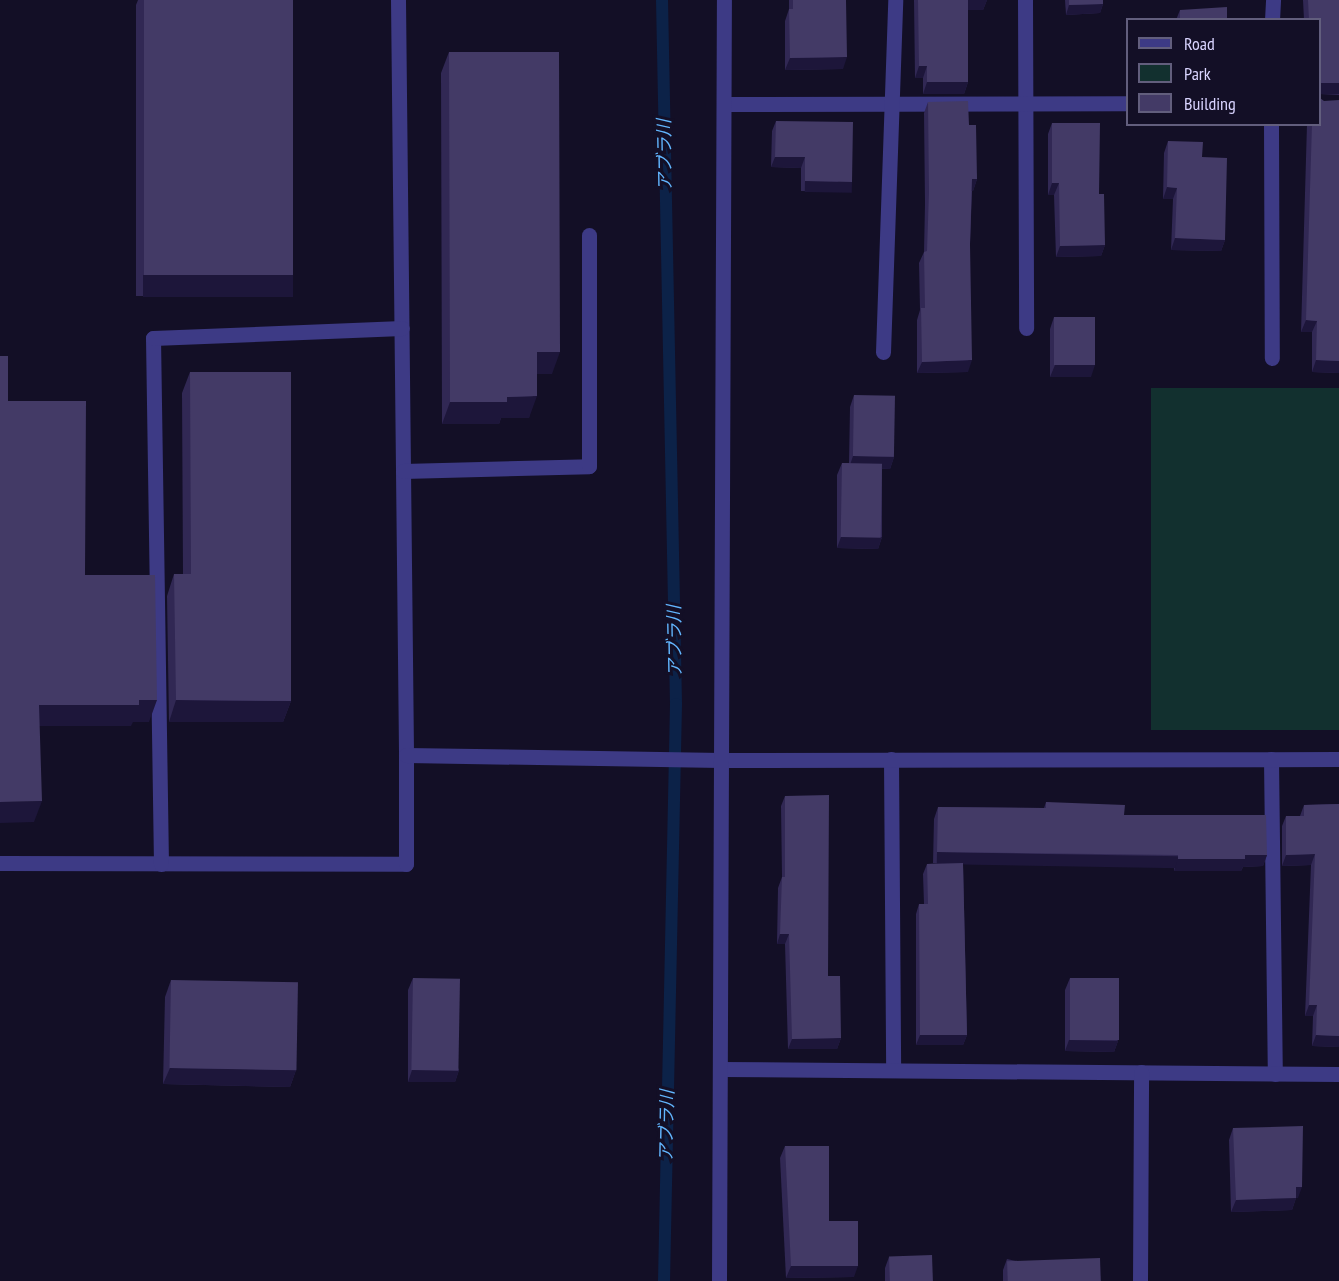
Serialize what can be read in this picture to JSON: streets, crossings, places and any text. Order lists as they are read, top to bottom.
{
  "water": ["アブラ川"],
  "legend": ["Road", "Park", "Building"]
}
